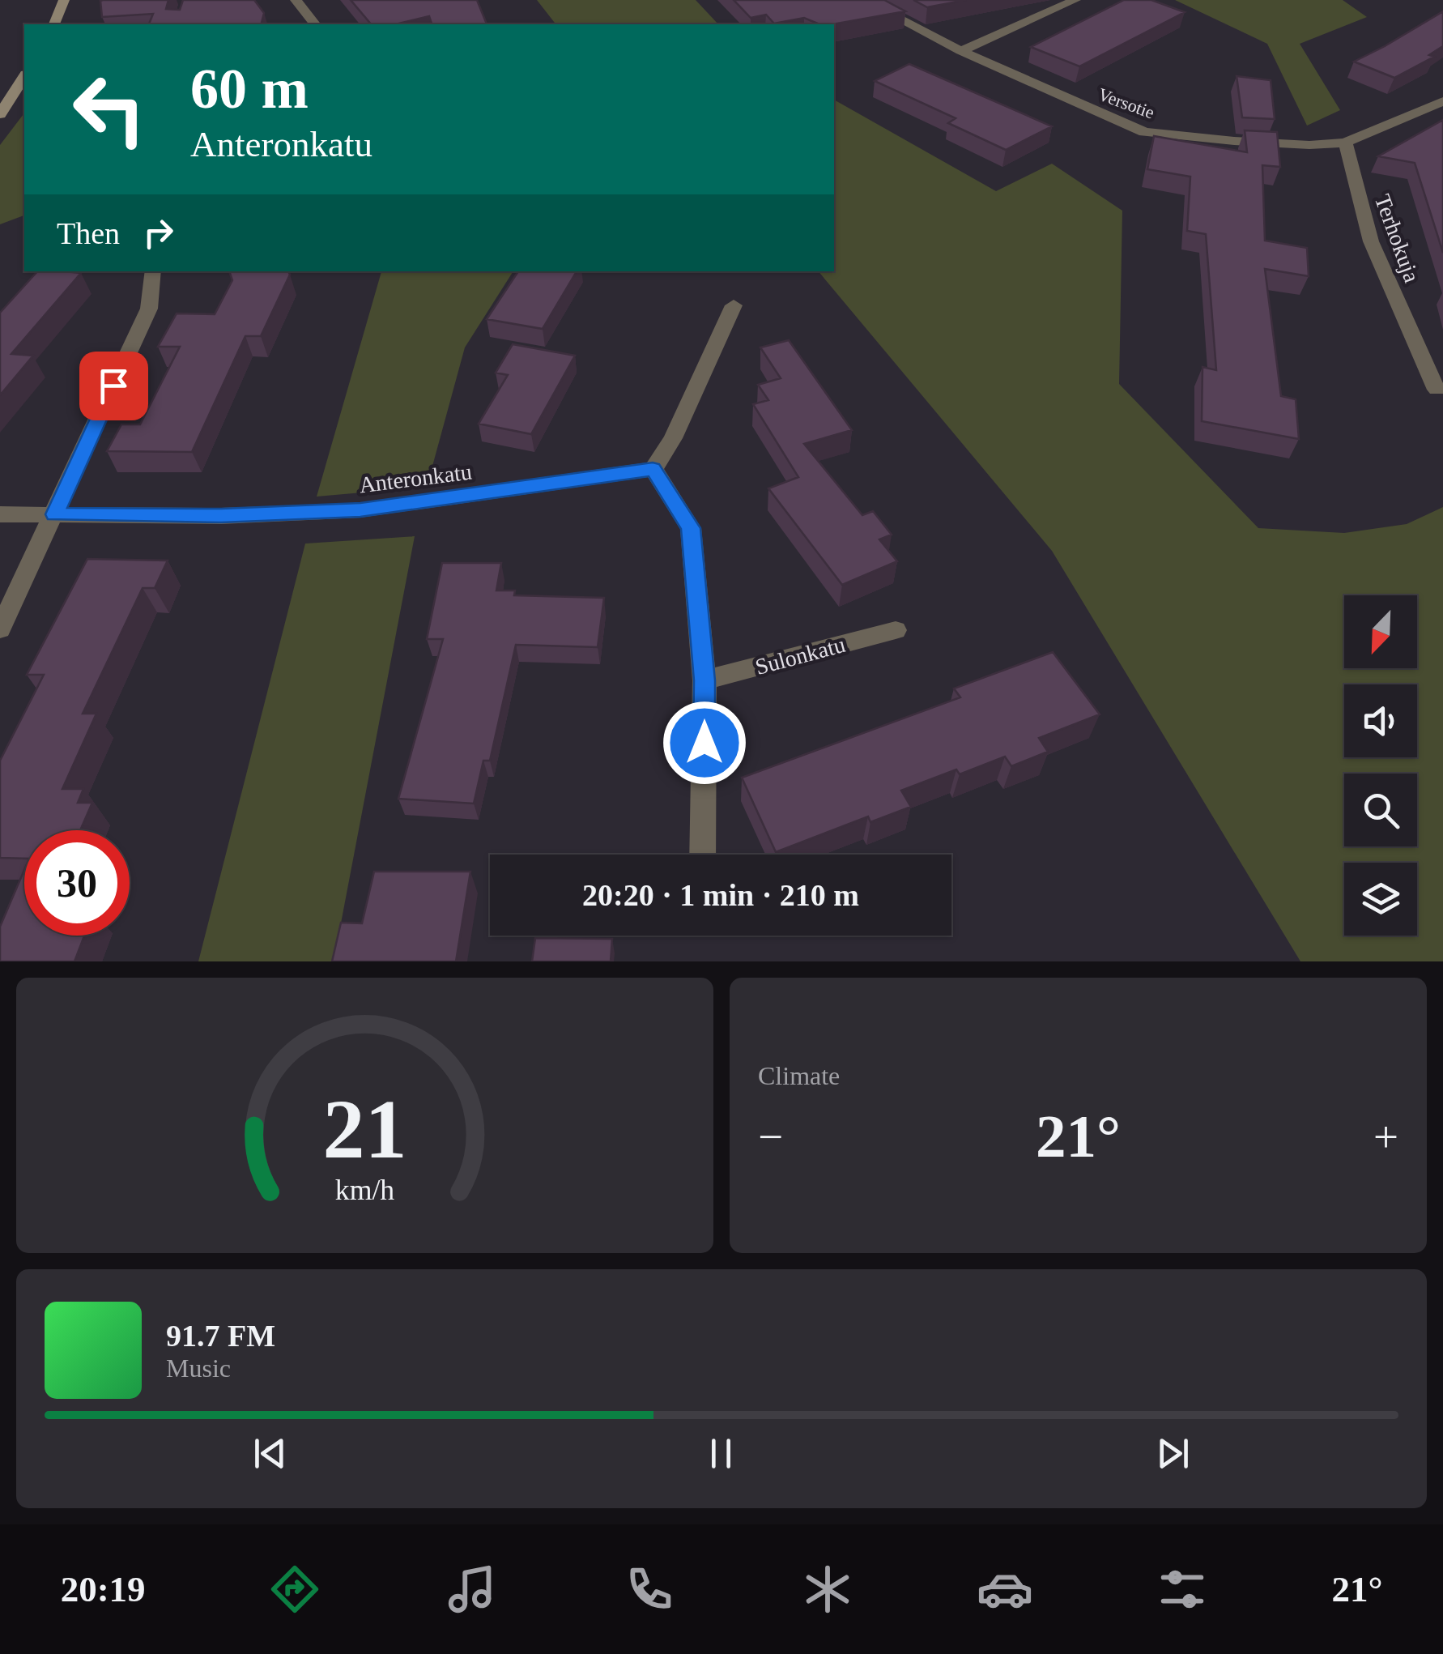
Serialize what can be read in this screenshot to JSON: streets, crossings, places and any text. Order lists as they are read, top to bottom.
{
  "streets": {
    "street": [
      "Versotie",
      "Terhokuja",
      "Anteronkatu",
      "Sulonkatu"
    ]
  },
  "crossings": [
    ["Versotie", "Terhokuja"]
  ],
  "north": "bottom left",
  "page": {
    "turn": ["60 m", "Anteronkatu"],
    "then": "Then",
    "limit": "30",
    "trip": "20:20 · 1 min · 210 m",
    "tile": "Climate",
    "heat": ["−", "21°", "+"],
    "song": ["91.7 FM", "Music"],
    "tabs": ["20:19", "21°"],
    "gauge": ["21", "km/h"]
  }
}
